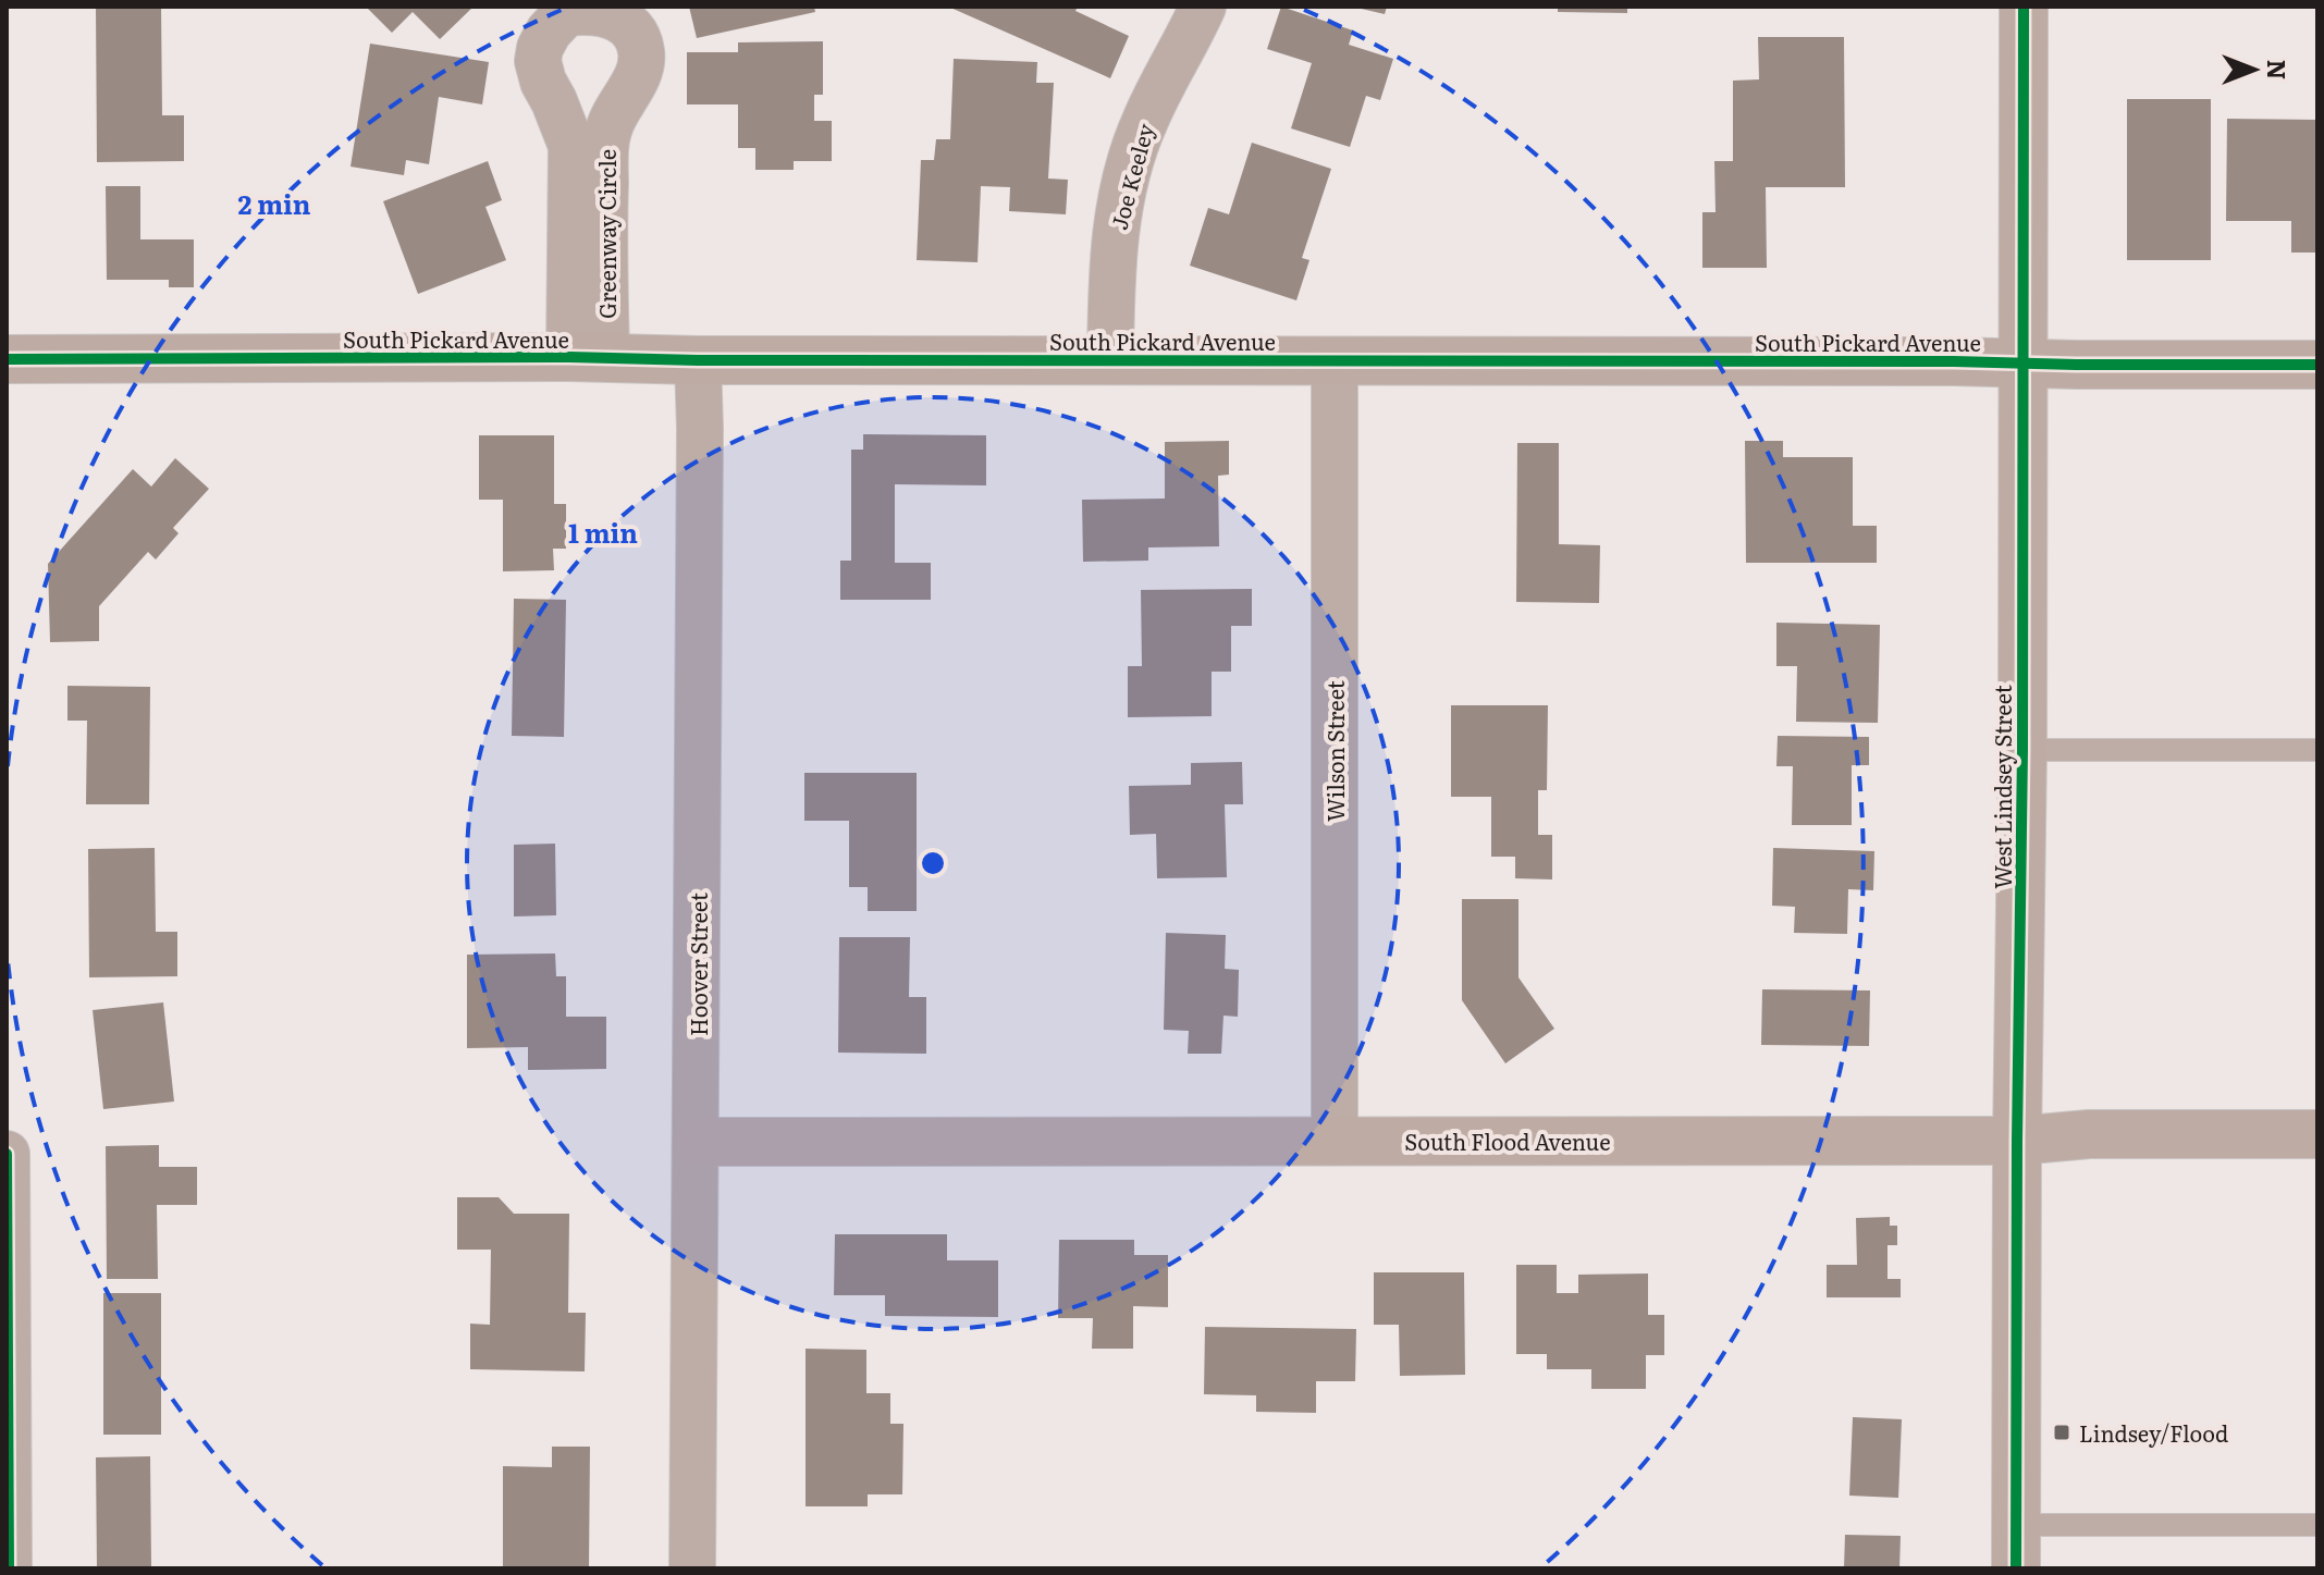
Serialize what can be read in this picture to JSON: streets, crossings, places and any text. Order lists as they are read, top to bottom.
{
  "streets": {
    "street": [
      "Joe Keeley",
      "Greenway Circle",
      "South Pickard Avenue",
      "Wilson Street",
      "West Lindsey Street",
      "Hoover Street",
      "South Flood Avenue"
    ]
  },
  "crossings": [
    ["Joe Keeley", "South Pickard Avenue"],
    ["Greenway Circle", "South Pickard Avenue"],
    ["South Pickard Avenue", "Wilson Street"],
    ["South Pickard Avenue", "West Lindsey Street"],
    ["South Pickard Avenue", "Hoover Street"],
    ["Wilson Street", "South Flood Avenue"],
    ["West Lindsey Street", "South Flood Avenue"],
    ["Hoover Street", "South Flood Avenue"]
  ],
  "places": {
    "transit": ["Lindsey/Flood"]
  },
  "north": "right",
  "rings": ["2 min", "1 min"]
}
